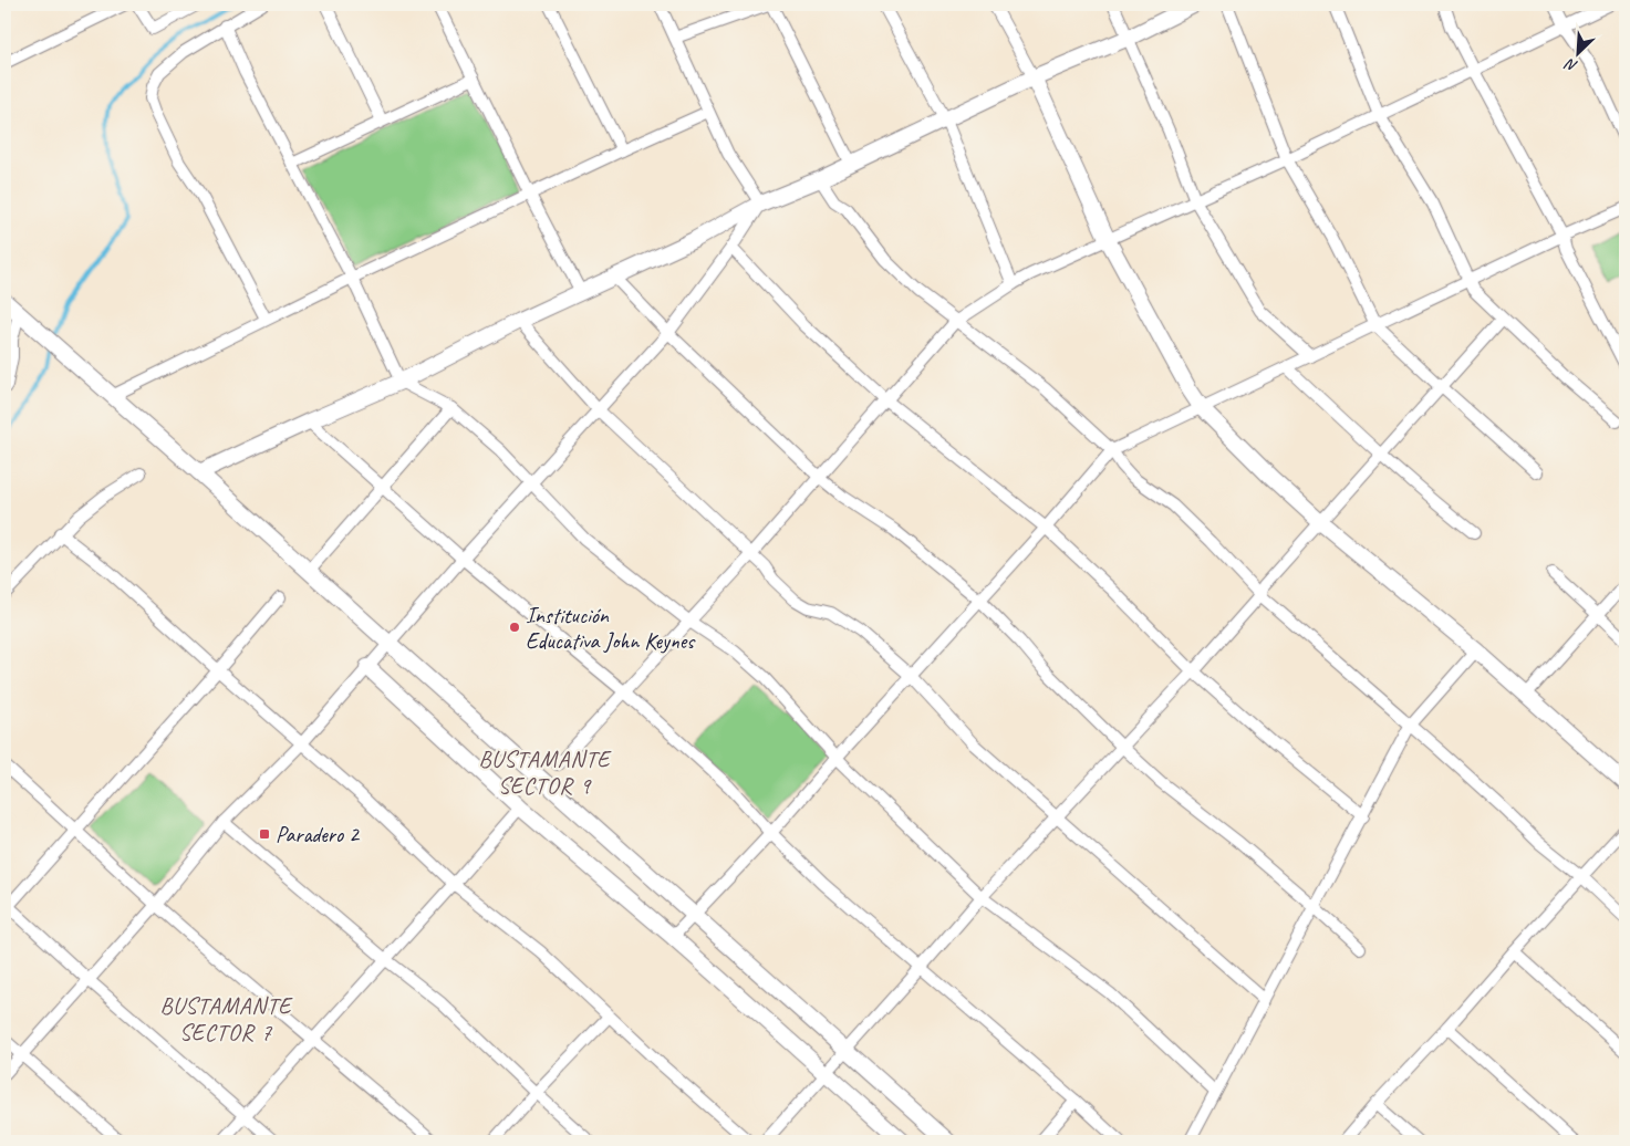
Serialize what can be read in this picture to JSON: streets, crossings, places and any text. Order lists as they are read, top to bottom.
{
  "districts": ["BUSTAMANTE SECTOR 9", "BUSTAMANTE SECTOR 7"],
  "places": {
    "other": ["Institución Educativa John Keynes"],
    "transit": ["Paradero 2"]
  },
  "north": "bottom left"
}
